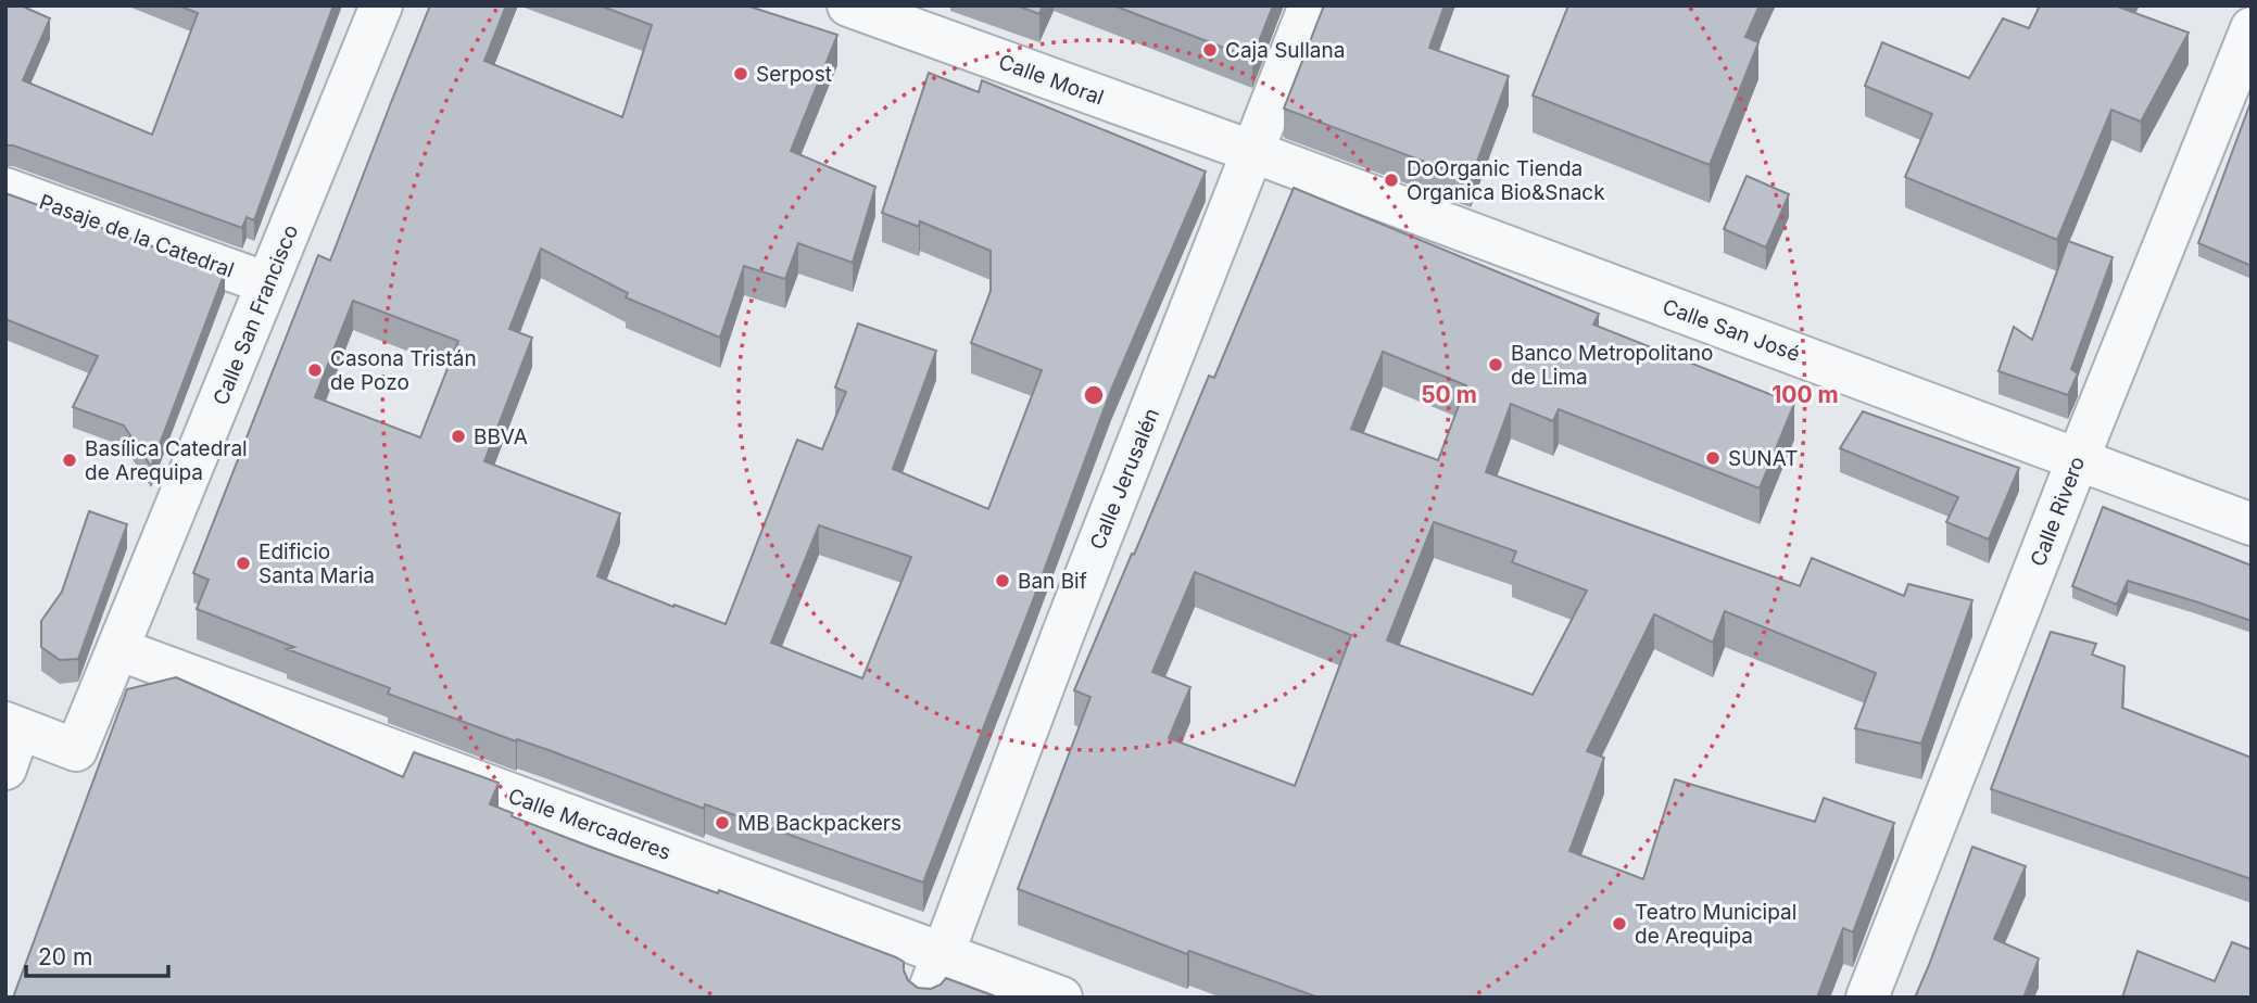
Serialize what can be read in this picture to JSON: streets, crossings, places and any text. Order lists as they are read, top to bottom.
{
  "streets": {
    "street": [
      "Calle Moral",
      "Pasaje de la Catedral",
      "Calle San Francisco",
      "Calle San José",
      "Calle Jerusalén",
      "Calle Rivero",
      "Calle Mercaderes"
    ]
  },
  "crossings": [
    ["Calle Moral", "Calle San José"],
    ["Calle Moral", "Calle Jerusalén"],
    ["Pasaje de la Catedral", "Calle San Francisco"],
    ["Calle San Francisco", "Calle Mercaderes"],
    ["Calle San José", "Calle Jerusalén"],
    ["Calle San José", "Calle Rivero"],
    ["Calle Jerusalén", "Calle Mercaderes"]
  ],
  "places": [
    "Caja Sullana",
    "Serpost",
    "DoOrganic Tienda Organica Bio&Snack",
    "Banco Metropolitano de Lima",
    "Casona Tristán de Pozo",
    "BBVA",
    "SUNAT",
    "Basílica Catedral de Arequipa",
    "Edificio Santa Maria",
    "Ban Bif",
    "MB Backpackers",
    "Teatro Municipal de Arequipa"
  ],
  "scale_bar": "20 m",
  "rings": ["50 m", "100 m"]
}
